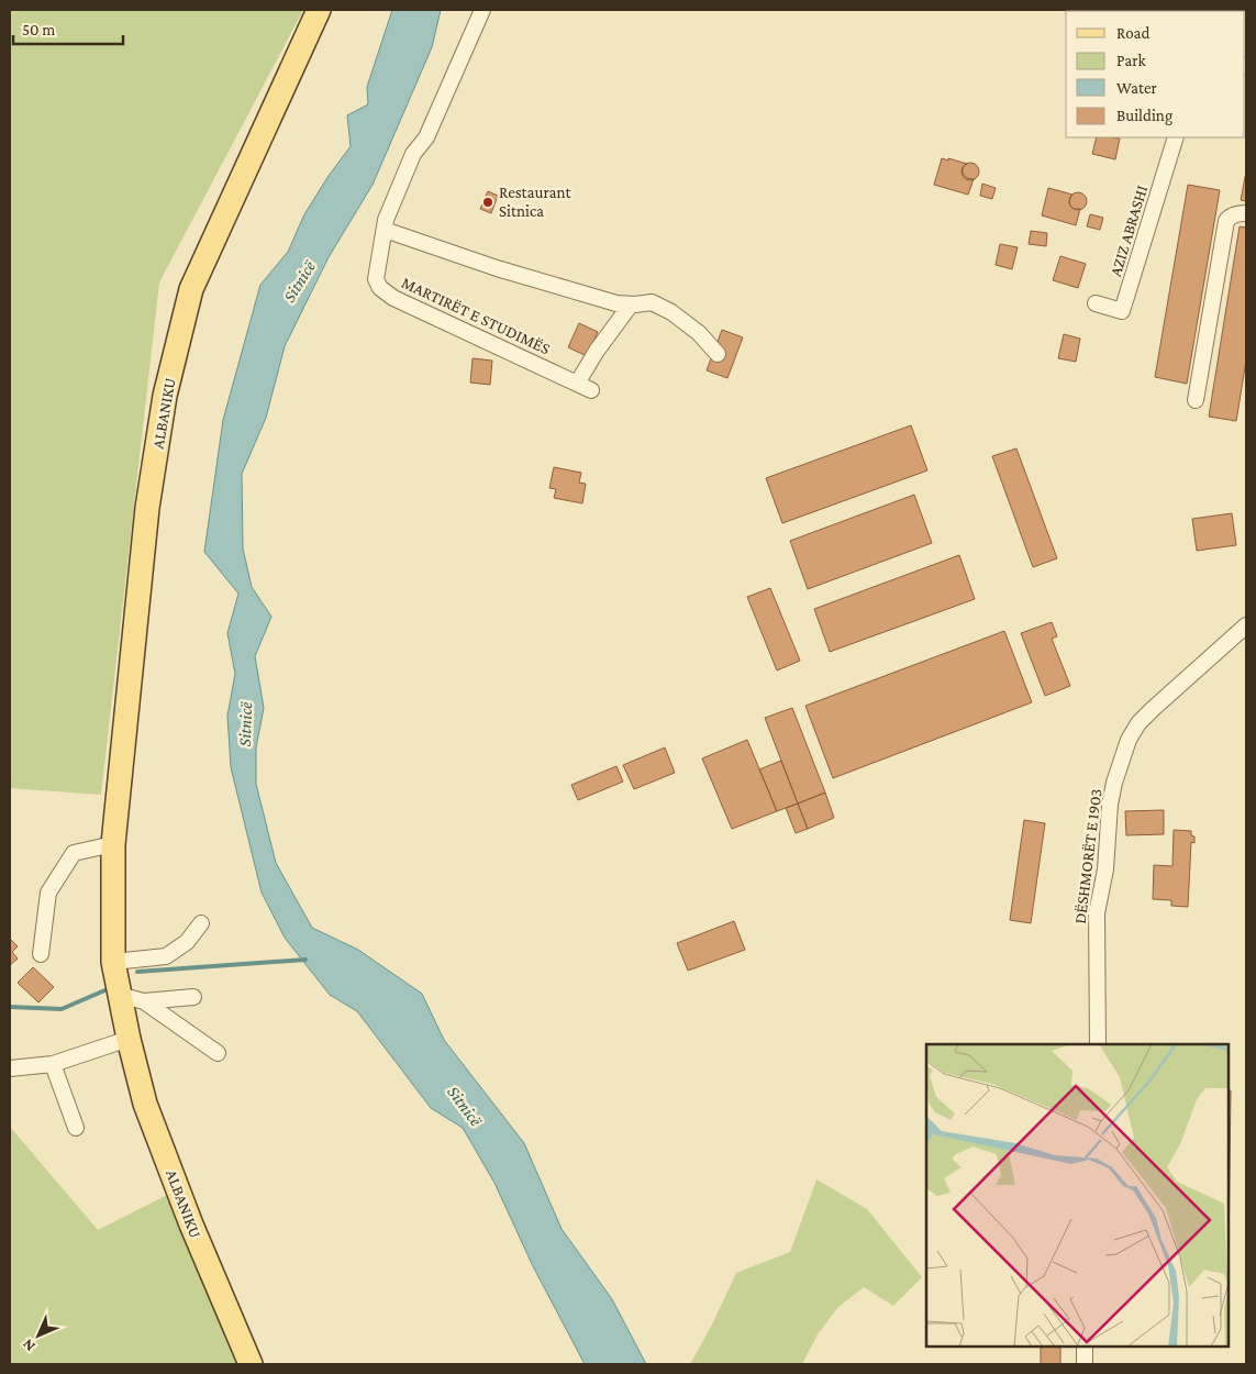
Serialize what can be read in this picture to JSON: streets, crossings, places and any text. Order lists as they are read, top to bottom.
{
  "streets": {
    "main road": ["ALBANIKU"],
    "street": ["AZIZ ABRASHI", "MARTIRËT E STUDIMËS", "DËSHMORËT E 1903"]
  },
  "water": ["Sitnicë"],
  "places": ["Restaurant Sitnica"],
  "legend": [
    "Road",
    "Park",
    "Water",
    "Building"
  ],
  "scale_bar": "50 m",
  "north": "bottom left"
}
